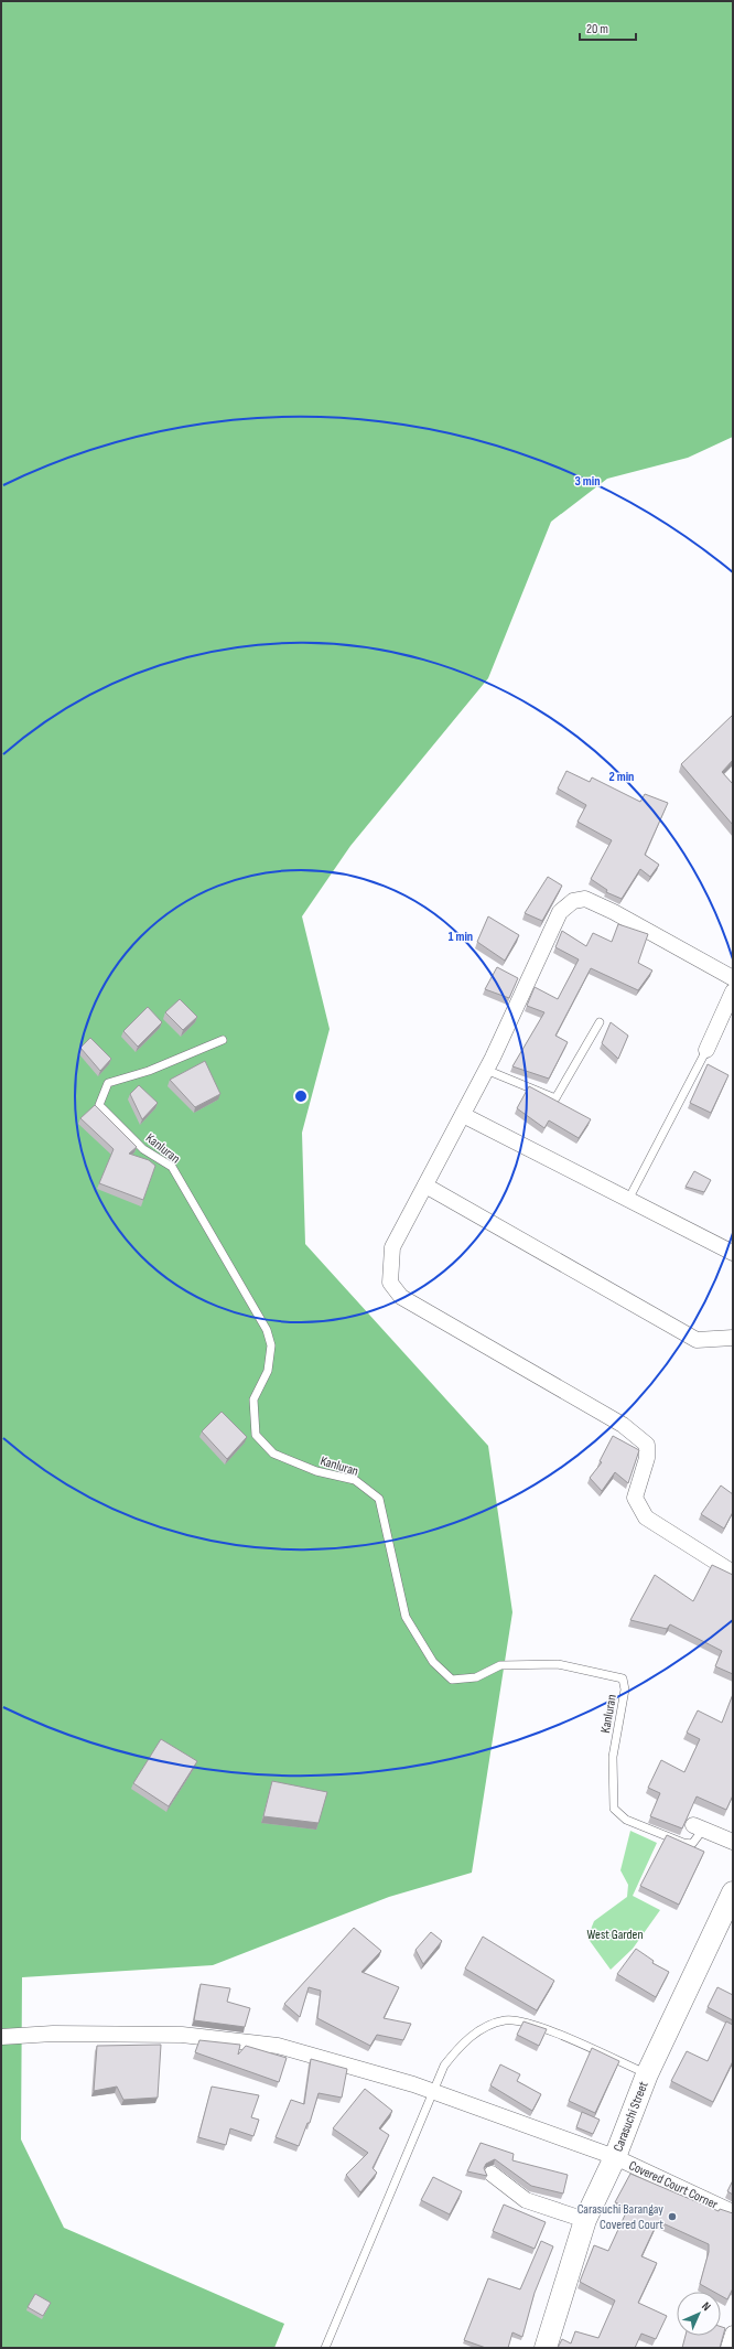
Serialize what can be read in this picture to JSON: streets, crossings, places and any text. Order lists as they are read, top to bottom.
{
  "streets": {
    "street": ["Carasuchi Street", "Covered Court Corner"],
    "lane": ["Kanluran"]
  },
  "crossings": [
    ["Carasuchi Street", "Covered Court Corner"]
  ],
  "parks": ["West Garden"],
  "places": ["Carasuchi Barangay Covered Court"],
  "scale_bar": "20 m",
  "north": "top right",
  "rings": ["3 min", "2 min", "1 min"]
}
